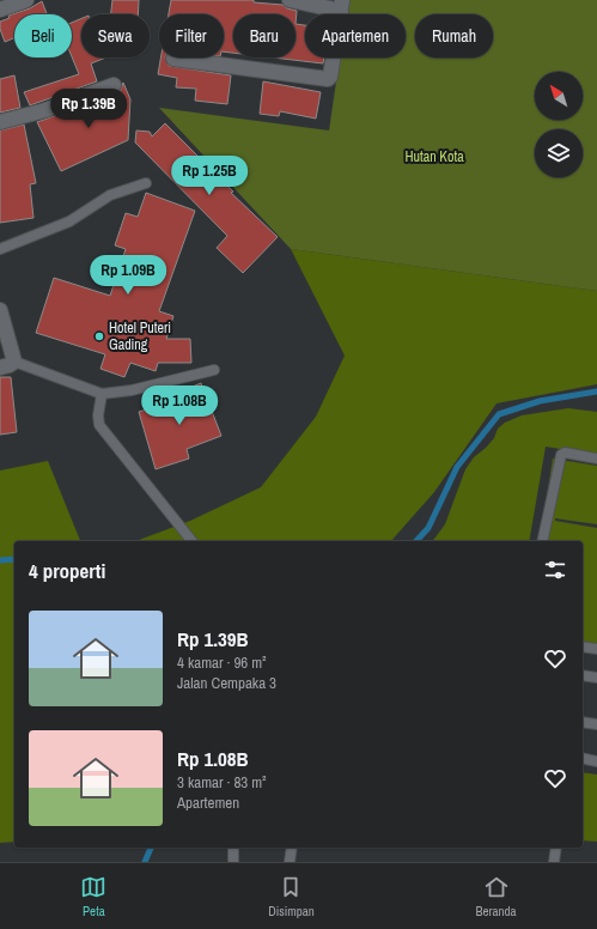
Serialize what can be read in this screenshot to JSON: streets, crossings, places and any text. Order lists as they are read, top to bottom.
{
  "parks": ["Hutan Kota"],
  "places": ["Hotel Puteri Gading"],
  "north": "top left",
  "page": {
    "chip": [
      "Beli",
      "Sewa",
      "Filter",
      "Baru",
      "Apartemen",
      "Rumah"
    ],
    "price": [
      "Rp 1.39B",
      "Rp 1.25B",
      "Rp 1.09B",
      "Rp 1.08B"
    ],
    "heading": "4 properti",
    "list": [
      {
        "name": "Rp 1.39B",
        "note": "4 kamar · 96 m² · Jalan Cempaka 3"
      },
      {
        "name": "Rp 1.08B",
        "note": "3 kamar · 83 m² · Apartemen"
      }
    ],
    "tabs": ["Peta", "Disimpan", "Beranda"]
  }
}
